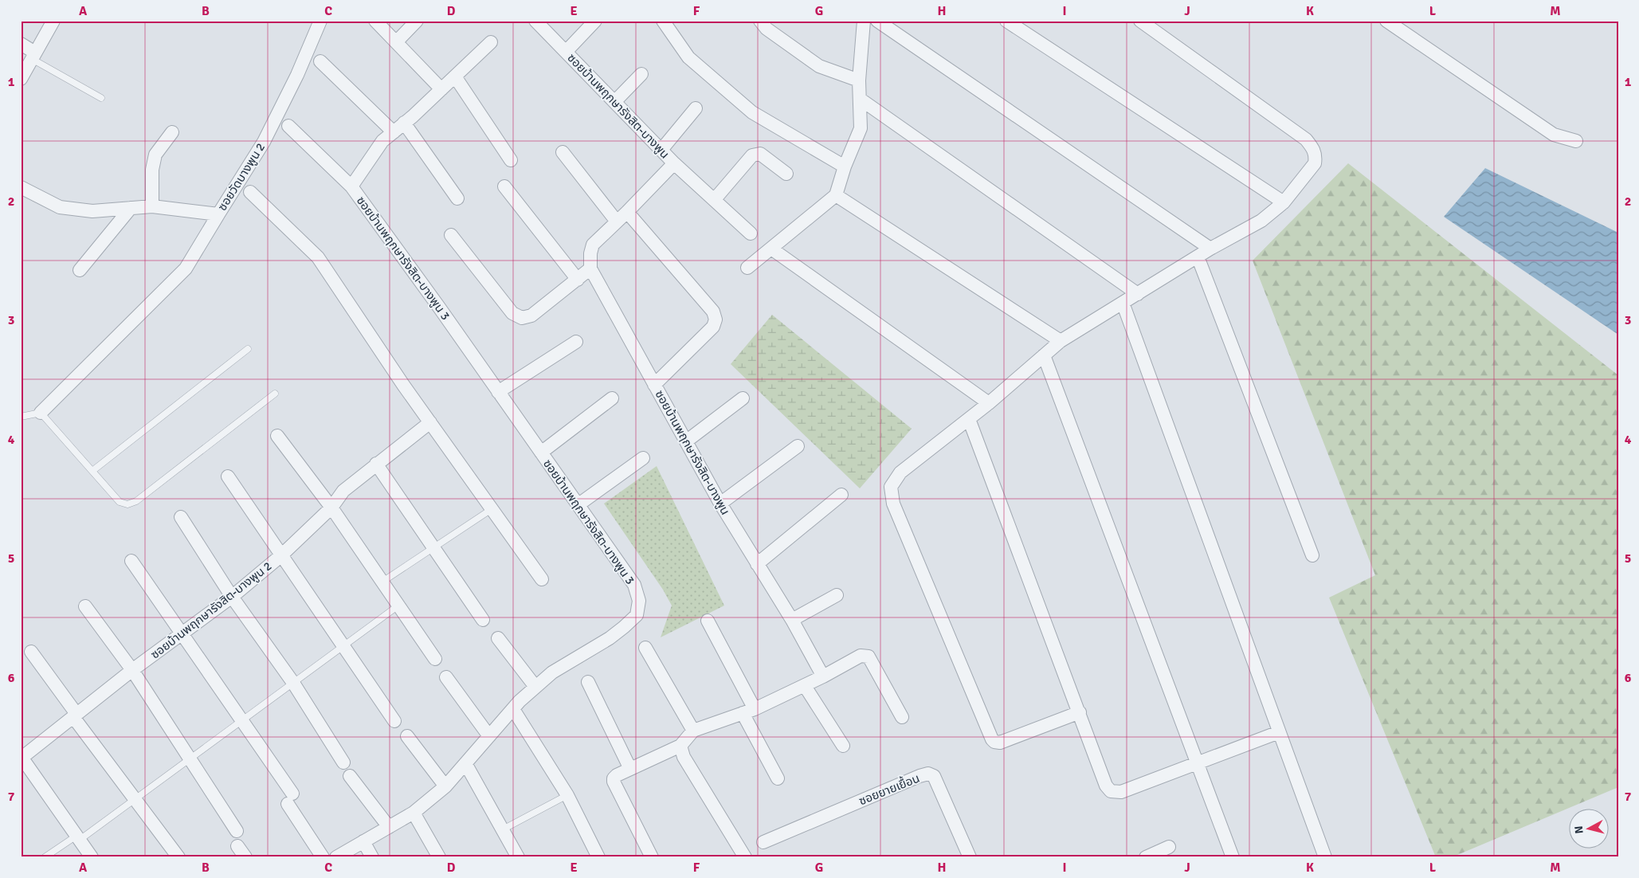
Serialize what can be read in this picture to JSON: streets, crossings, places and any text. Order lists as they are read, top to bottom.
{
  "streets": {
    "street": [
      "ซอยบ้านพฤกษารังสิต-บางพูน",
      "ซอยวัดบางพูน 2",
      "ซอยบ้านพฤกษารังสิต-บางพูน 3",
      "ซอยบ้านพฤกษารังสิต-บางพูน 2",
      "ซอยยายเยื้อน"
    ]
  },
  "north": "left",
  "grid": {
    "columns": [
      "A",
      "B",
      "C",
      "D",
      "E",
      "F",
      "G",
      "H",
      "I",
      "J",
      "K",
      "L",
      "M"
    ],
    "rows": [
      "1",
      "2",
      "3",
      "4",
      "5",
      "6",
      "7"
    ]
  }
}
